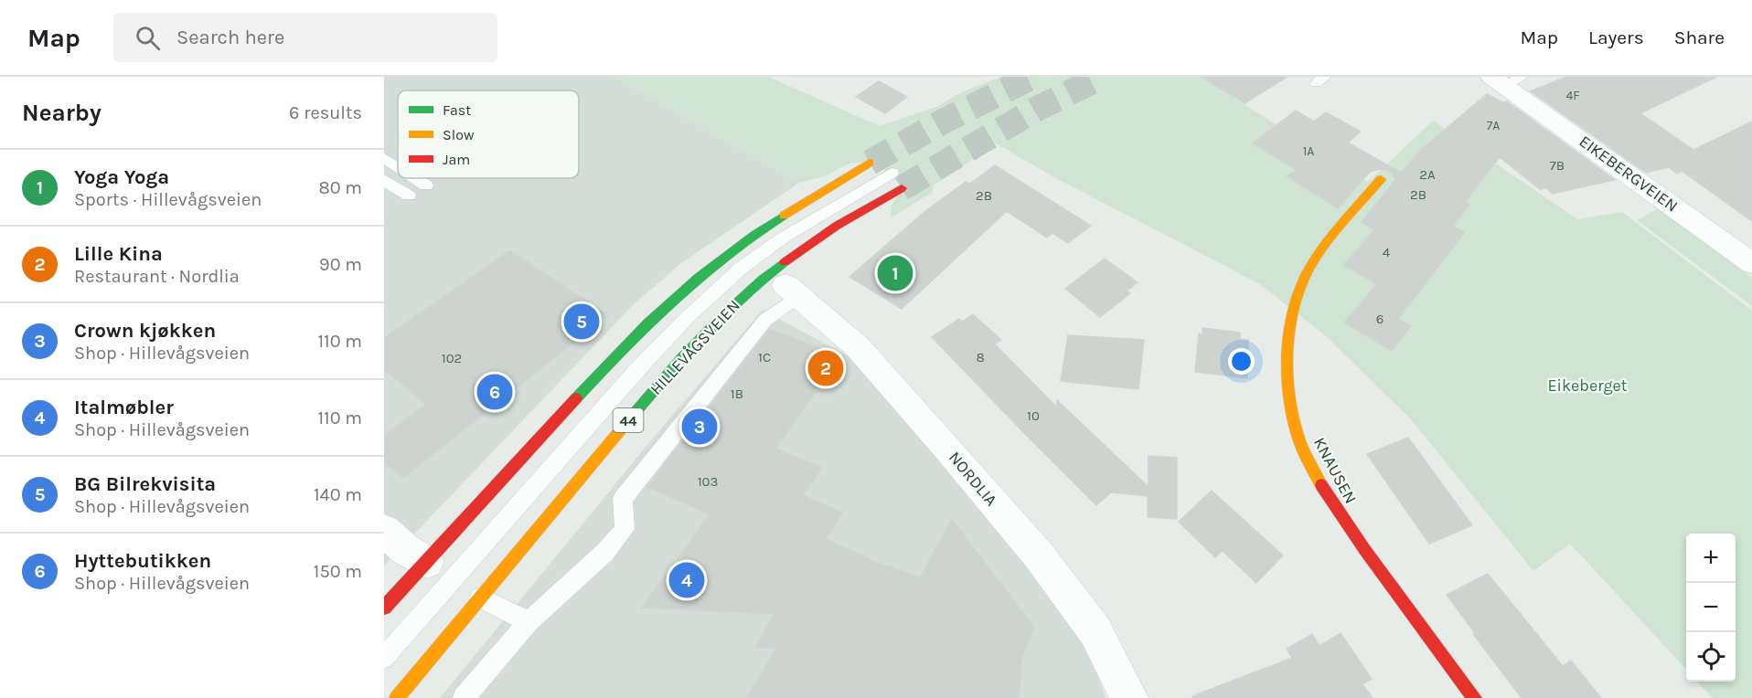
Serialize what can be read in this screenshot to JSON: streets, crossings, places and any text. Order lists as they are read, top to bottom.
{
  "streets": {
    "main road": ["HILLEVÅGSVEIEN", "44", "KNAUSEN"],
    "street": ["EIKEBERGVEIEN", "NORDLIA"]
  },
  "parks": ["Eikeberget"],
  "house_numbers": [
    "4F",
    "7A",
    "1A",
    "7B",
    "2A",
    "2B",
    "2B",
    "4",
    "6",
    "1C",
    "8",
    "102",
    "1B",
    "10",
    "103"
  ],
  "legend": ["Fast", "Slow", "Jam"],
  "page": {
    "header": "Map",
    "search": "Search here",
    "nav": ["Map", "Layers", "Share"],
    "heading": ["Nearby", "6 results"],
    "list": [
      {
        "mark": "1",
        "name": "Yoga Yoga",
        "note": "Sports · Hillevågsveien",
        "value": "80 m"
      },
      {
        "mark": "2",
        "name": "Lille Kina",
        "note": "Restaurant · Nordlia",
        "value": "90 m"
      },
      {
        "mark": "3",
        "name": "Crown kjøkken",
        "note": "Shop · Hillevågsveien",
        "value": "110 m"
      },
      {
        "mark": "4",
        "name": "Italmøbler",
        "note": "Shop · Hillevågsveien",
        "value": "110 m"
      },
      {
        "mark": "5",
        "name": "BG Bilrekvisita",
        "note": "Shop · Hillevågsveien",
        "value": "140 m"
      },
      {
        "mark": "6",
        "name": "Hyttebutikken",
        "note": "Shop · Hillevågsveien",
        "value": "150 m"
      }
    ],
    "pins": [
      "1",
      "5",
      "2",
      "6",
      "3",
      "4"
    ],
    "map_buttons": ["+", "−"]
  }
}
